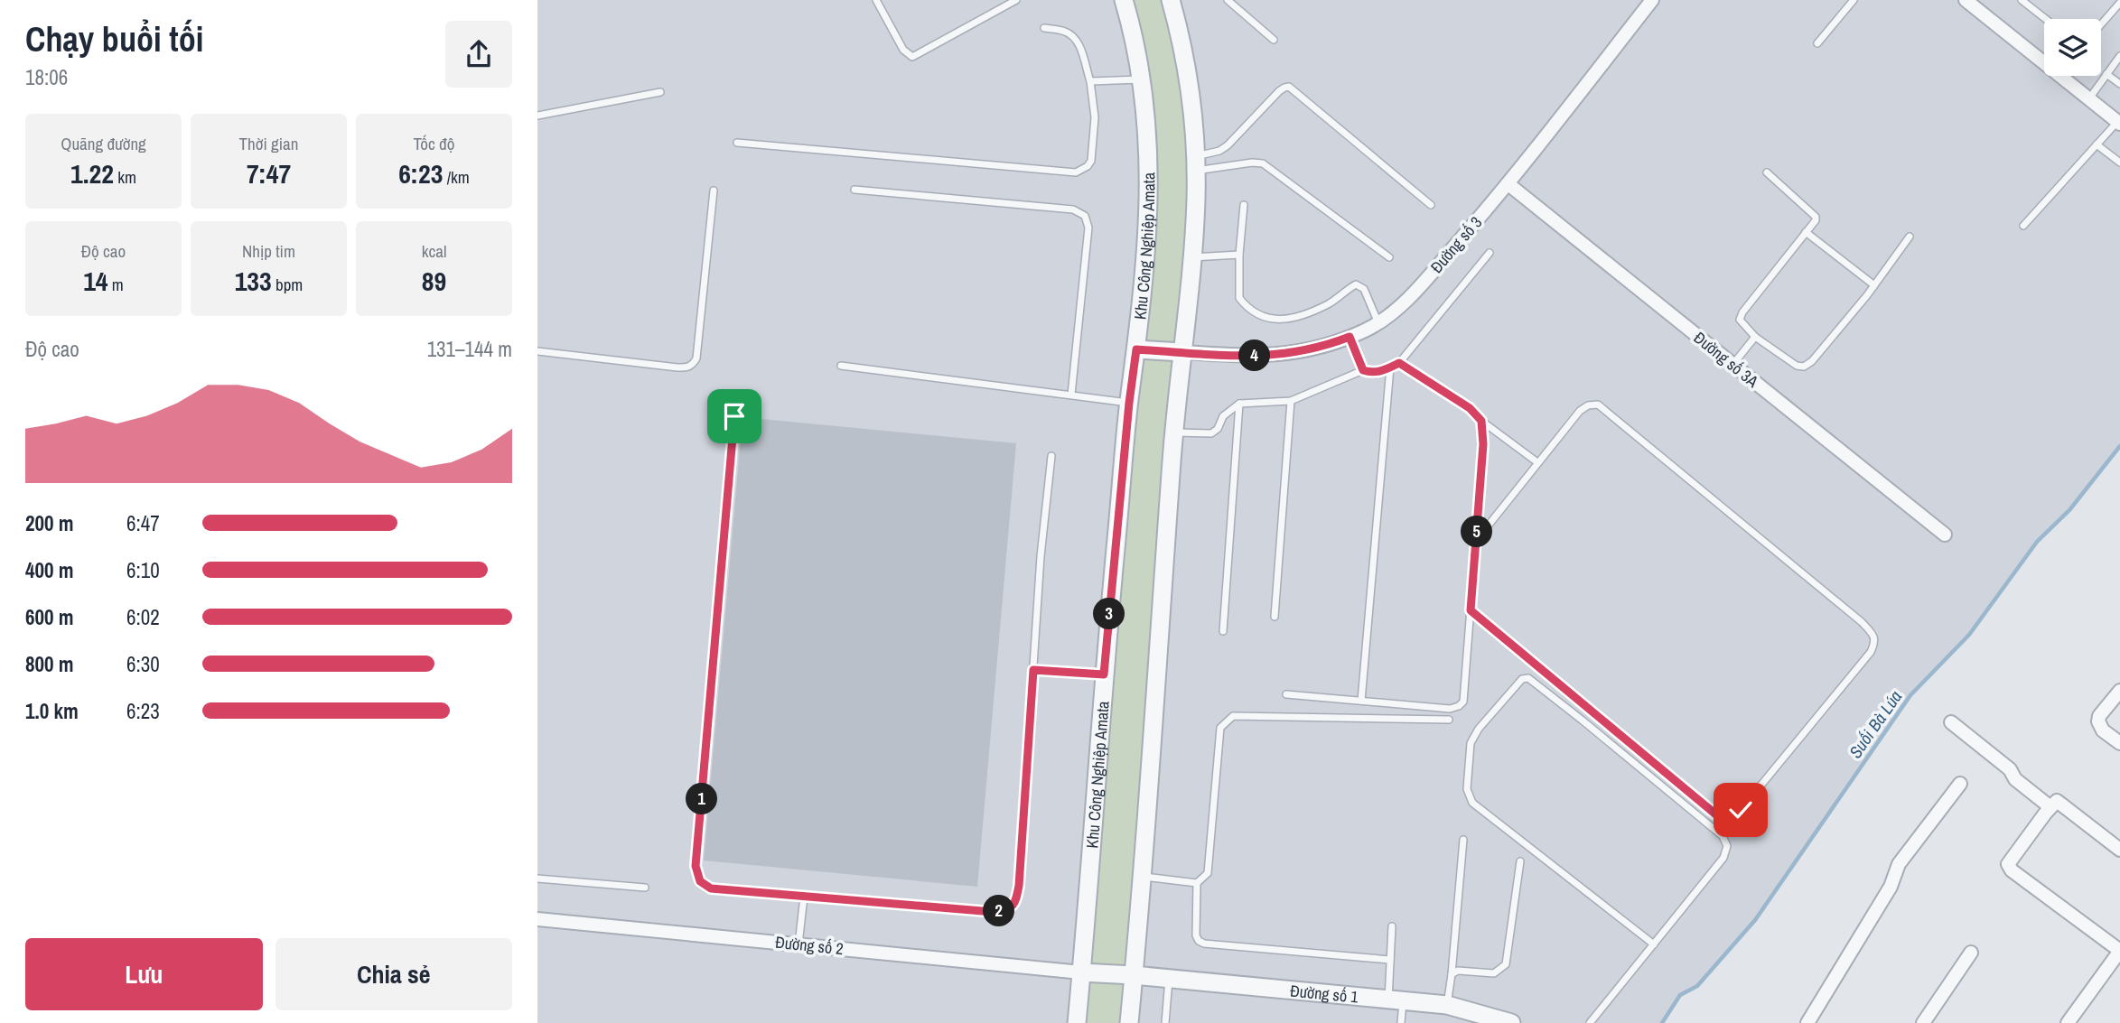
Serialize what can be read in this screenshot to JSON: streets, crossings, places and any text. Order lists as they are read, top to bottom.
{
  "streets": {
    "street": [
      "Đường số 3",
      "Khu Công Nghiệp Amata",
      "Đường số 3A",
      "Đường số 2",
      "Đường số 1"
    ]
  },
  "crossings": [
    ["Đường số 3", "Đường số 3A"],
    ["Khu Công Nghiệp Amata", "Đường số 2"],
    ["Khu Công Nghiệp Amata", "Đường số 1"],
    ["Đường số 2", "Đường số 1"]
  ],
  "water": ["Suối Bà Lúa"],
  "page": {
    "heading": ["Chạy buổi tối", "18:06"],
    "stats": [
      ["Quãng đường", "1.22 km"],
      ["Thời gian", "7:47"],
      ["Tốc độ", "6:23 /km"],
      ["Độ cao", "14 m"],
      ["Nhịp tim", "133 bpm"],
      ["kcal", "89"]
    ],
    "chart": ["Độ cao", "131–144 m"],
    "pins": [
      "4",
      "5",
      "3",
      "1",
      "2"
    ],
    "list": [
      {
        "name": "200 m",
        "note": "6:47"
      },
      {
        "name": "400 m",
        "note": "6:10"
      },
      {
        "name": "600 m",
        "note": "6:02"
      },
      {
        "name": "800 m",
        "note": "6:30"
      },
      {
        "name": "1.0 km",
        "note": "6:23"
      }
    ],
    "buttons": ["Lưu", "Chia sẻ"]
  }
}
